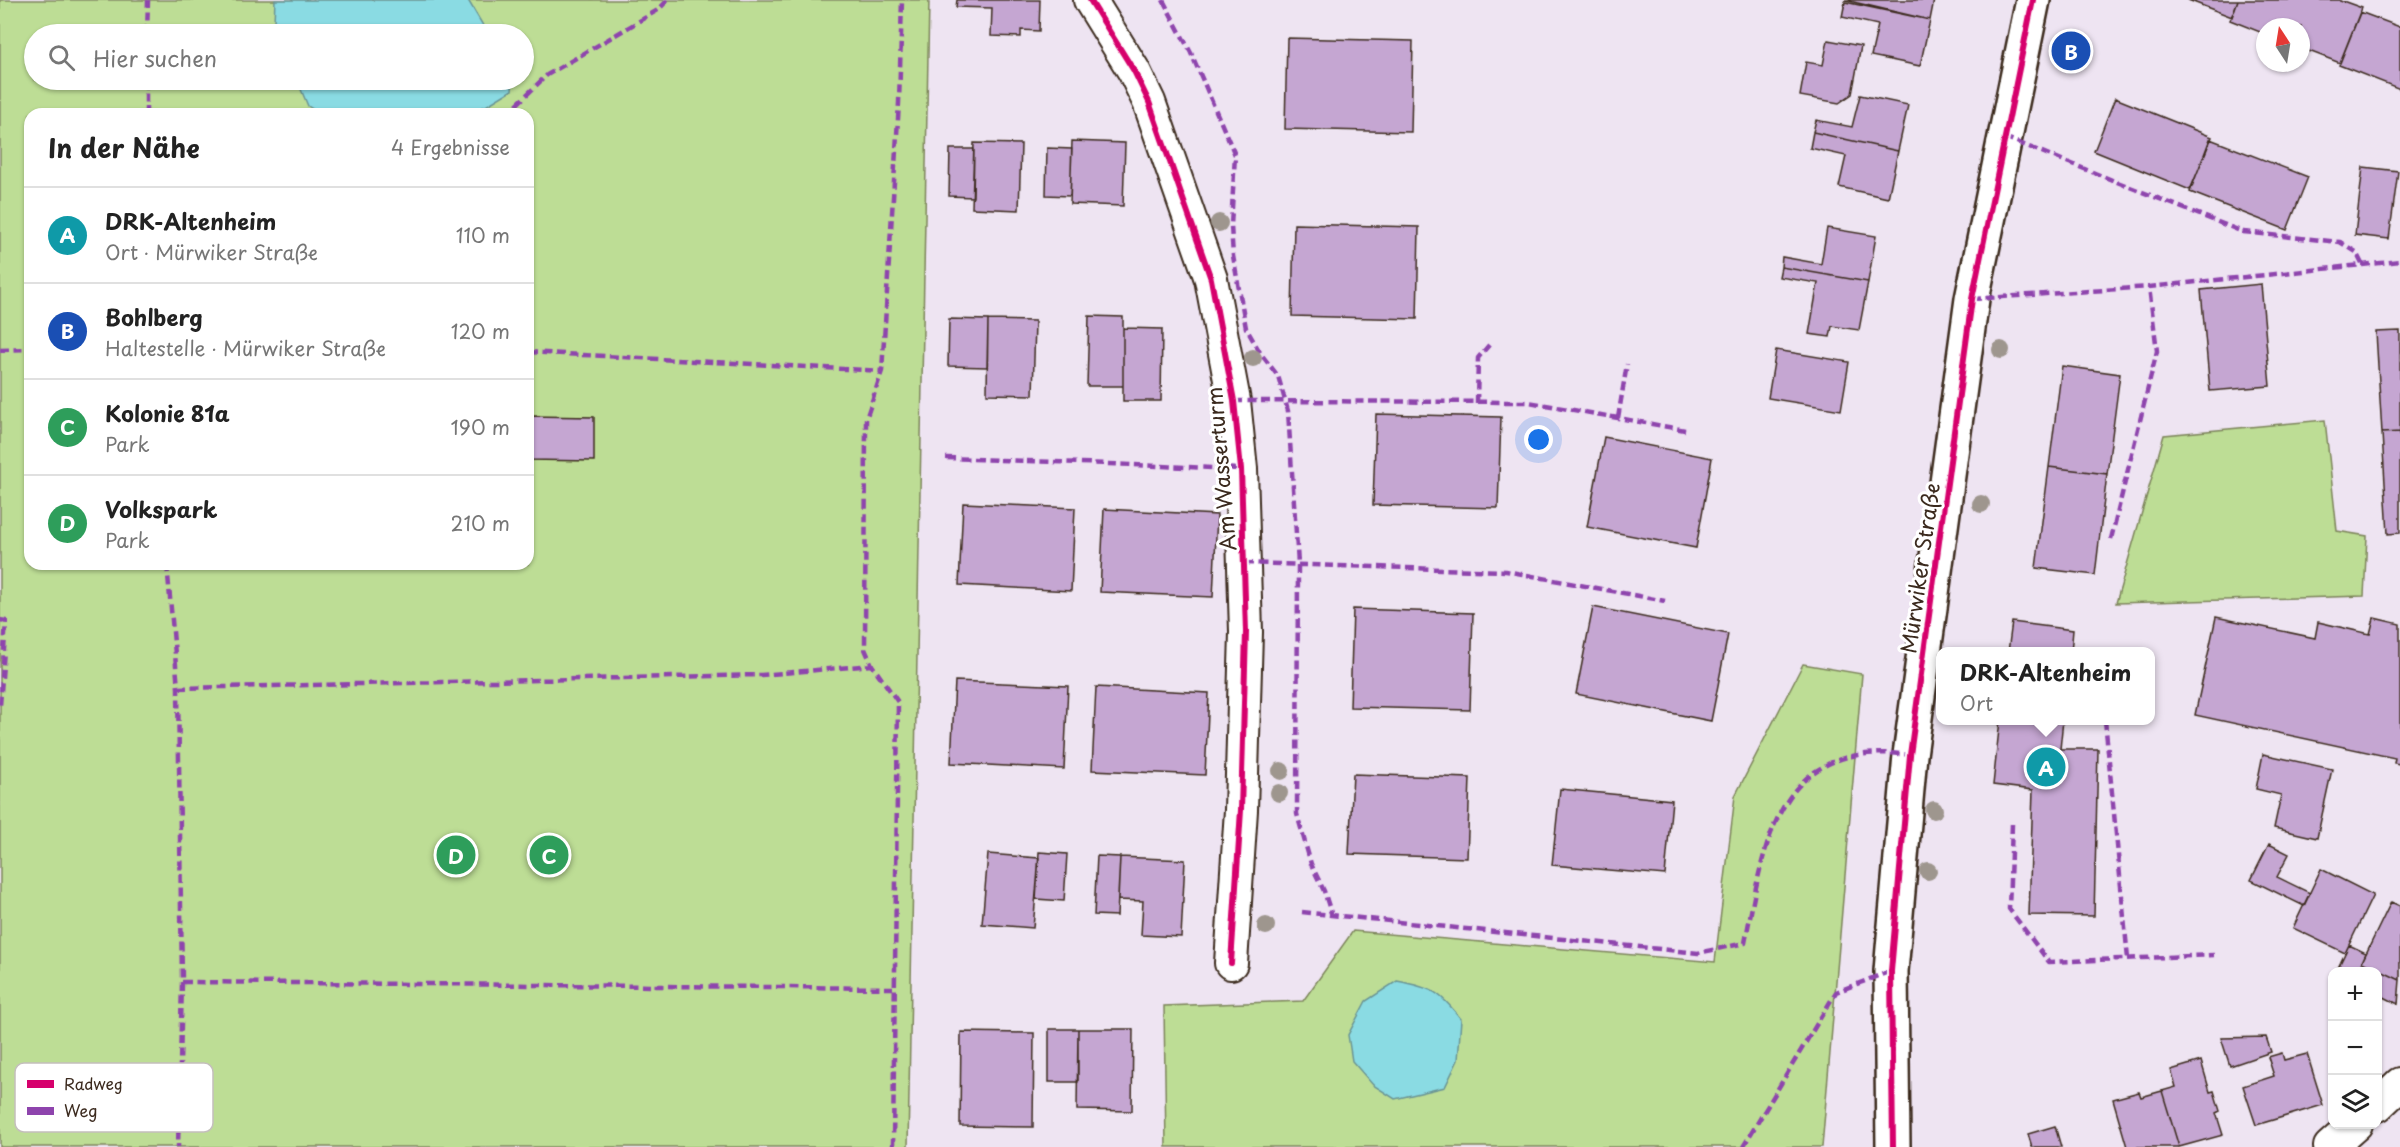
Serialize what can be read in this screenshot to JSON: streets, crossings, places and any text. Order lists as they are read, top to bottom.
{
  "streets": {
    "main road": ["Mürwiker Straße"],
    "street": ["Am Wasserturm"]
  },
  "legend": ["Radweg", "Weg"],
  "north": "top",
  "page": {
    "search": "Hier suchen",
    "pins": [
      "B",
      "A",
      "C",
      "D"
    ],
    "heading": ["In der Nähe", "4 Ergebnisse"],
    "list": [
      {
        "mark": "A",
        "name": "DRK-Altenheim",
        "note": "Ort · Mürwiker Straße",
        "value": "110 m"
      },
      {
        "mark": "B",
        "name": "Bohlberg",
        "note": "Haltestelle · Mürwiker Straße",
        "value": "120 m"
      },
      {
        "mark": "C",
        "name": "Kolonie 81a",
        "note": "Park",
        "value": "190 m"
      },
      {
        "mark": "D",
        "name": "Volkspark",
        "note": "Park",
        "value": "210 m"
      }
    ],
    "popup": ["DRK-Altenheim", "Ort"],
    "map_buttons": ["+", "−"]
  }
}
